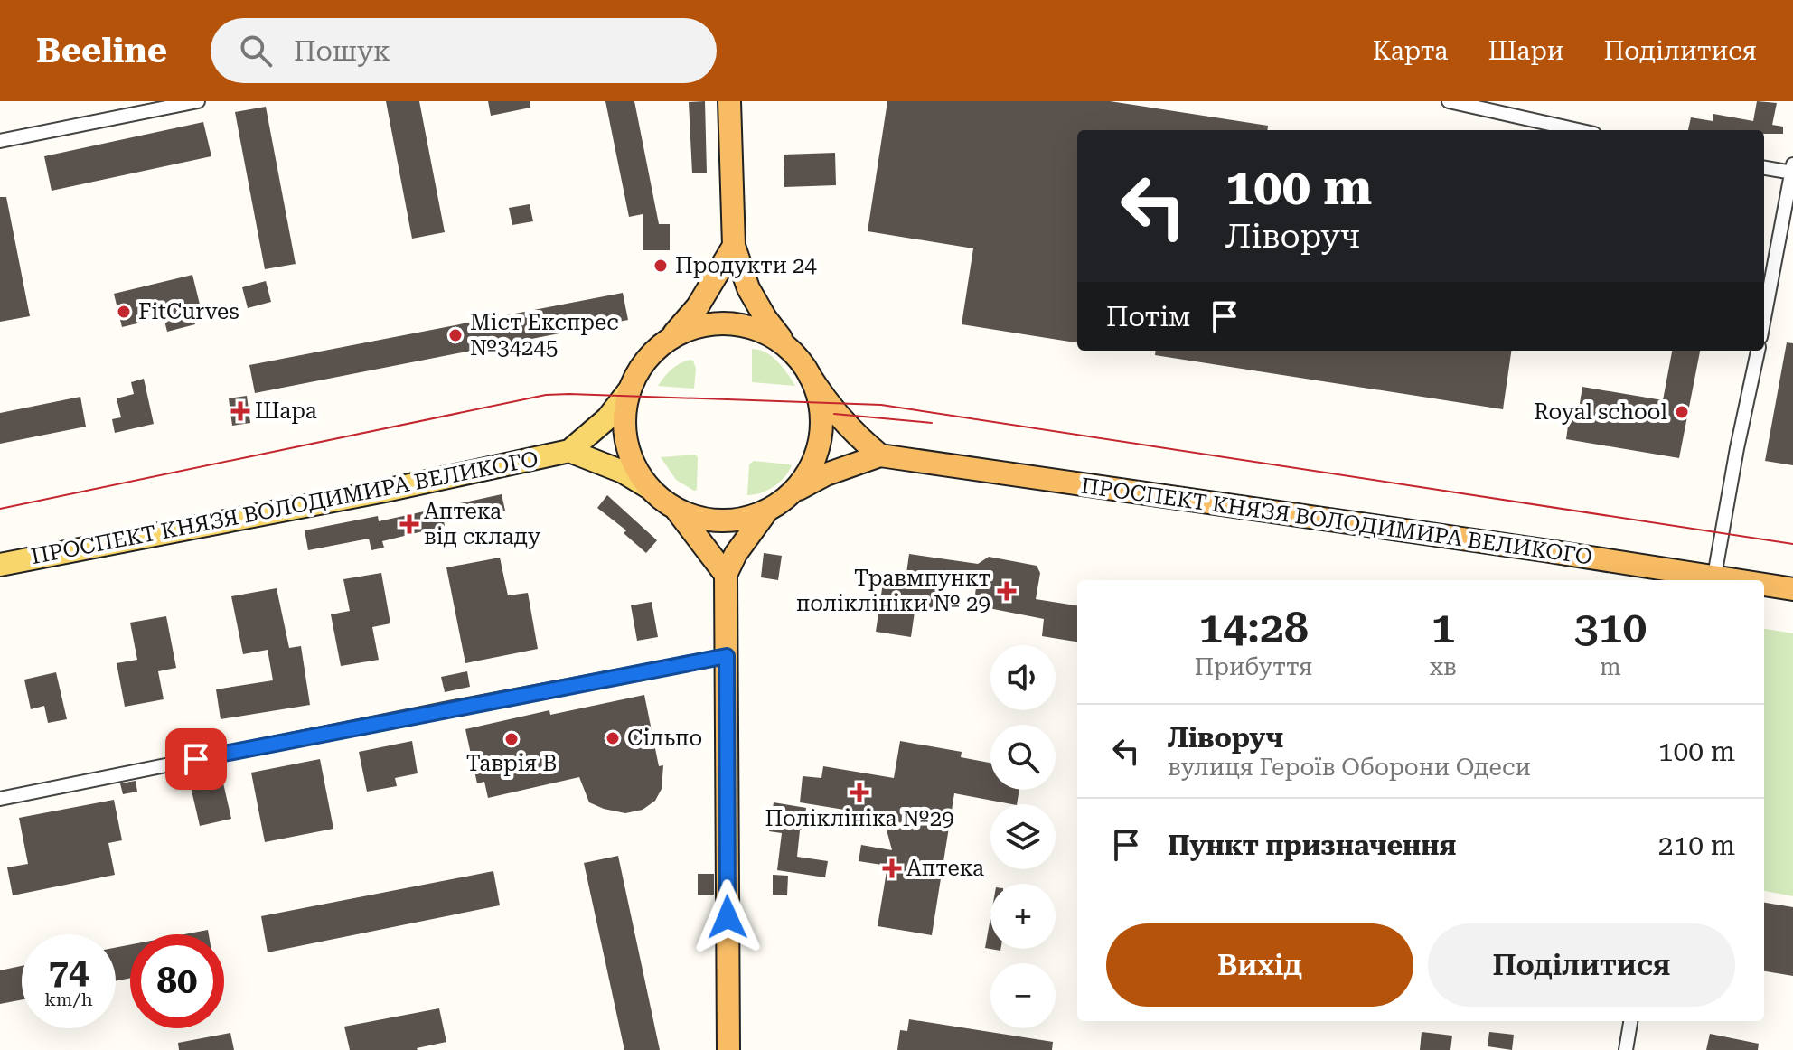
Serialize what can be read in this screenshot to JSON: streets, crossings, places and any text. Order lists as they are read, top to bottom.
{
  "streets": {
    "highway": ["ПРОСПЕКТ КНЯЗЯ ВОЛОДИМИРА ВЕЛИКОГО"]
  },
  "places": {
    "other": [
      "Продукти 24",
      "FitCurves",
      "Міст Експрес №34245",
      "Royal school",
      "Сільпо",
      "Таврія В"
    ],
    "health": [
      "Шара",
      "Аптека від складу",
      "Травмпункт поліклініки № 29",
      "Поліклініка №29",
      "Аптека"
    ]
  },
  "page": {
    "header": "Beeline",
    "search": "Пошук",
    "nav": ["Карта", "Шари", "Поділитися"],
    "turn": ["100 m", "Ліворуч"],
    "then": "Потім",
    "eta": [
      "14:28",
      "Прибуття",
      "1",
      "хв",
      "310",
      "m"
    ],
    "map_buttons": ["+", "−"],
    "list": [
      {
        "name": "Ліворуч",
        "note": "вулиця Героїв Оборони Одеси",
        "value": "100 m"
      },
      {
        "name": "Пункт призначення",
        "value": "210 m"
      }
    ],
    "buttons": ["Вихід", "Поділитися"],
    "speed": "74 km/h",
    "limit": "80"
  }
}
